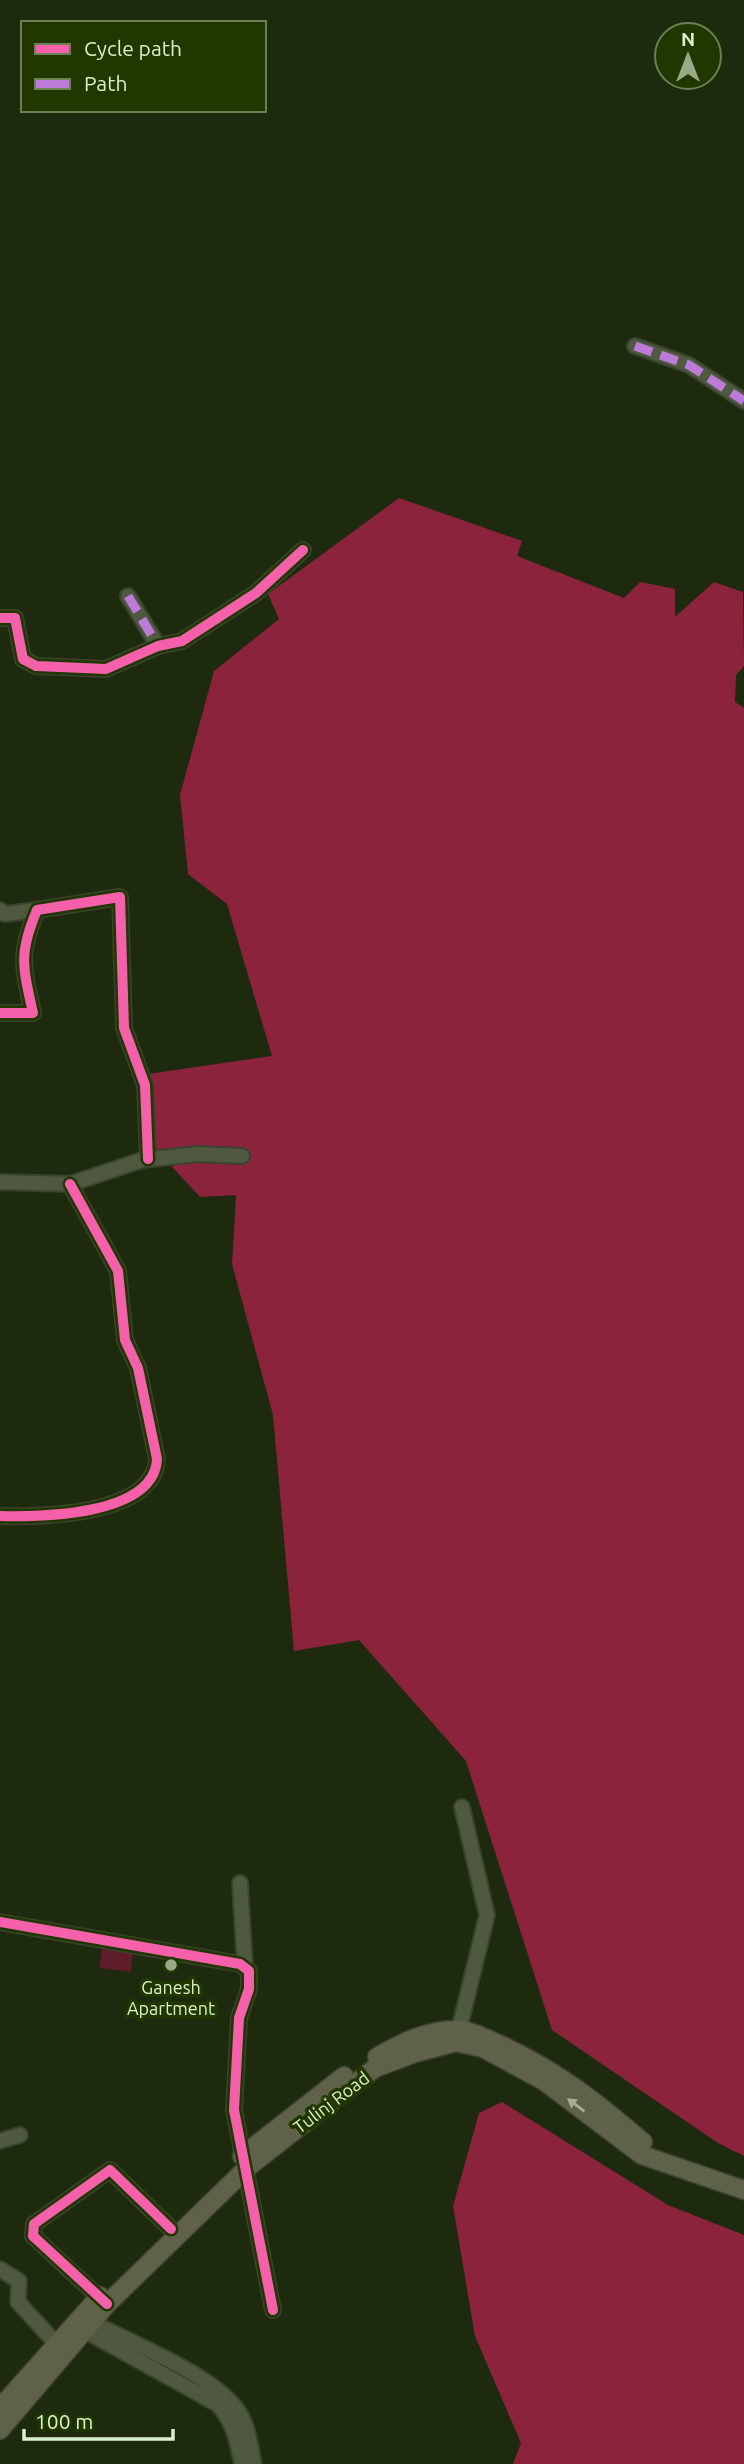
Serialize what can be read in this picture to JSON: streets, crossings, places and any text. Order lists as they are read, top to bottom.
{
  "streets": {
    "main road": ["Tulinj Road"]
  },
  "places": ["Ganesh Apartment"],
  "legend": ["Cycle path", "Path"],
  "scale_bar": "100 m",
  "north": "top"
}
